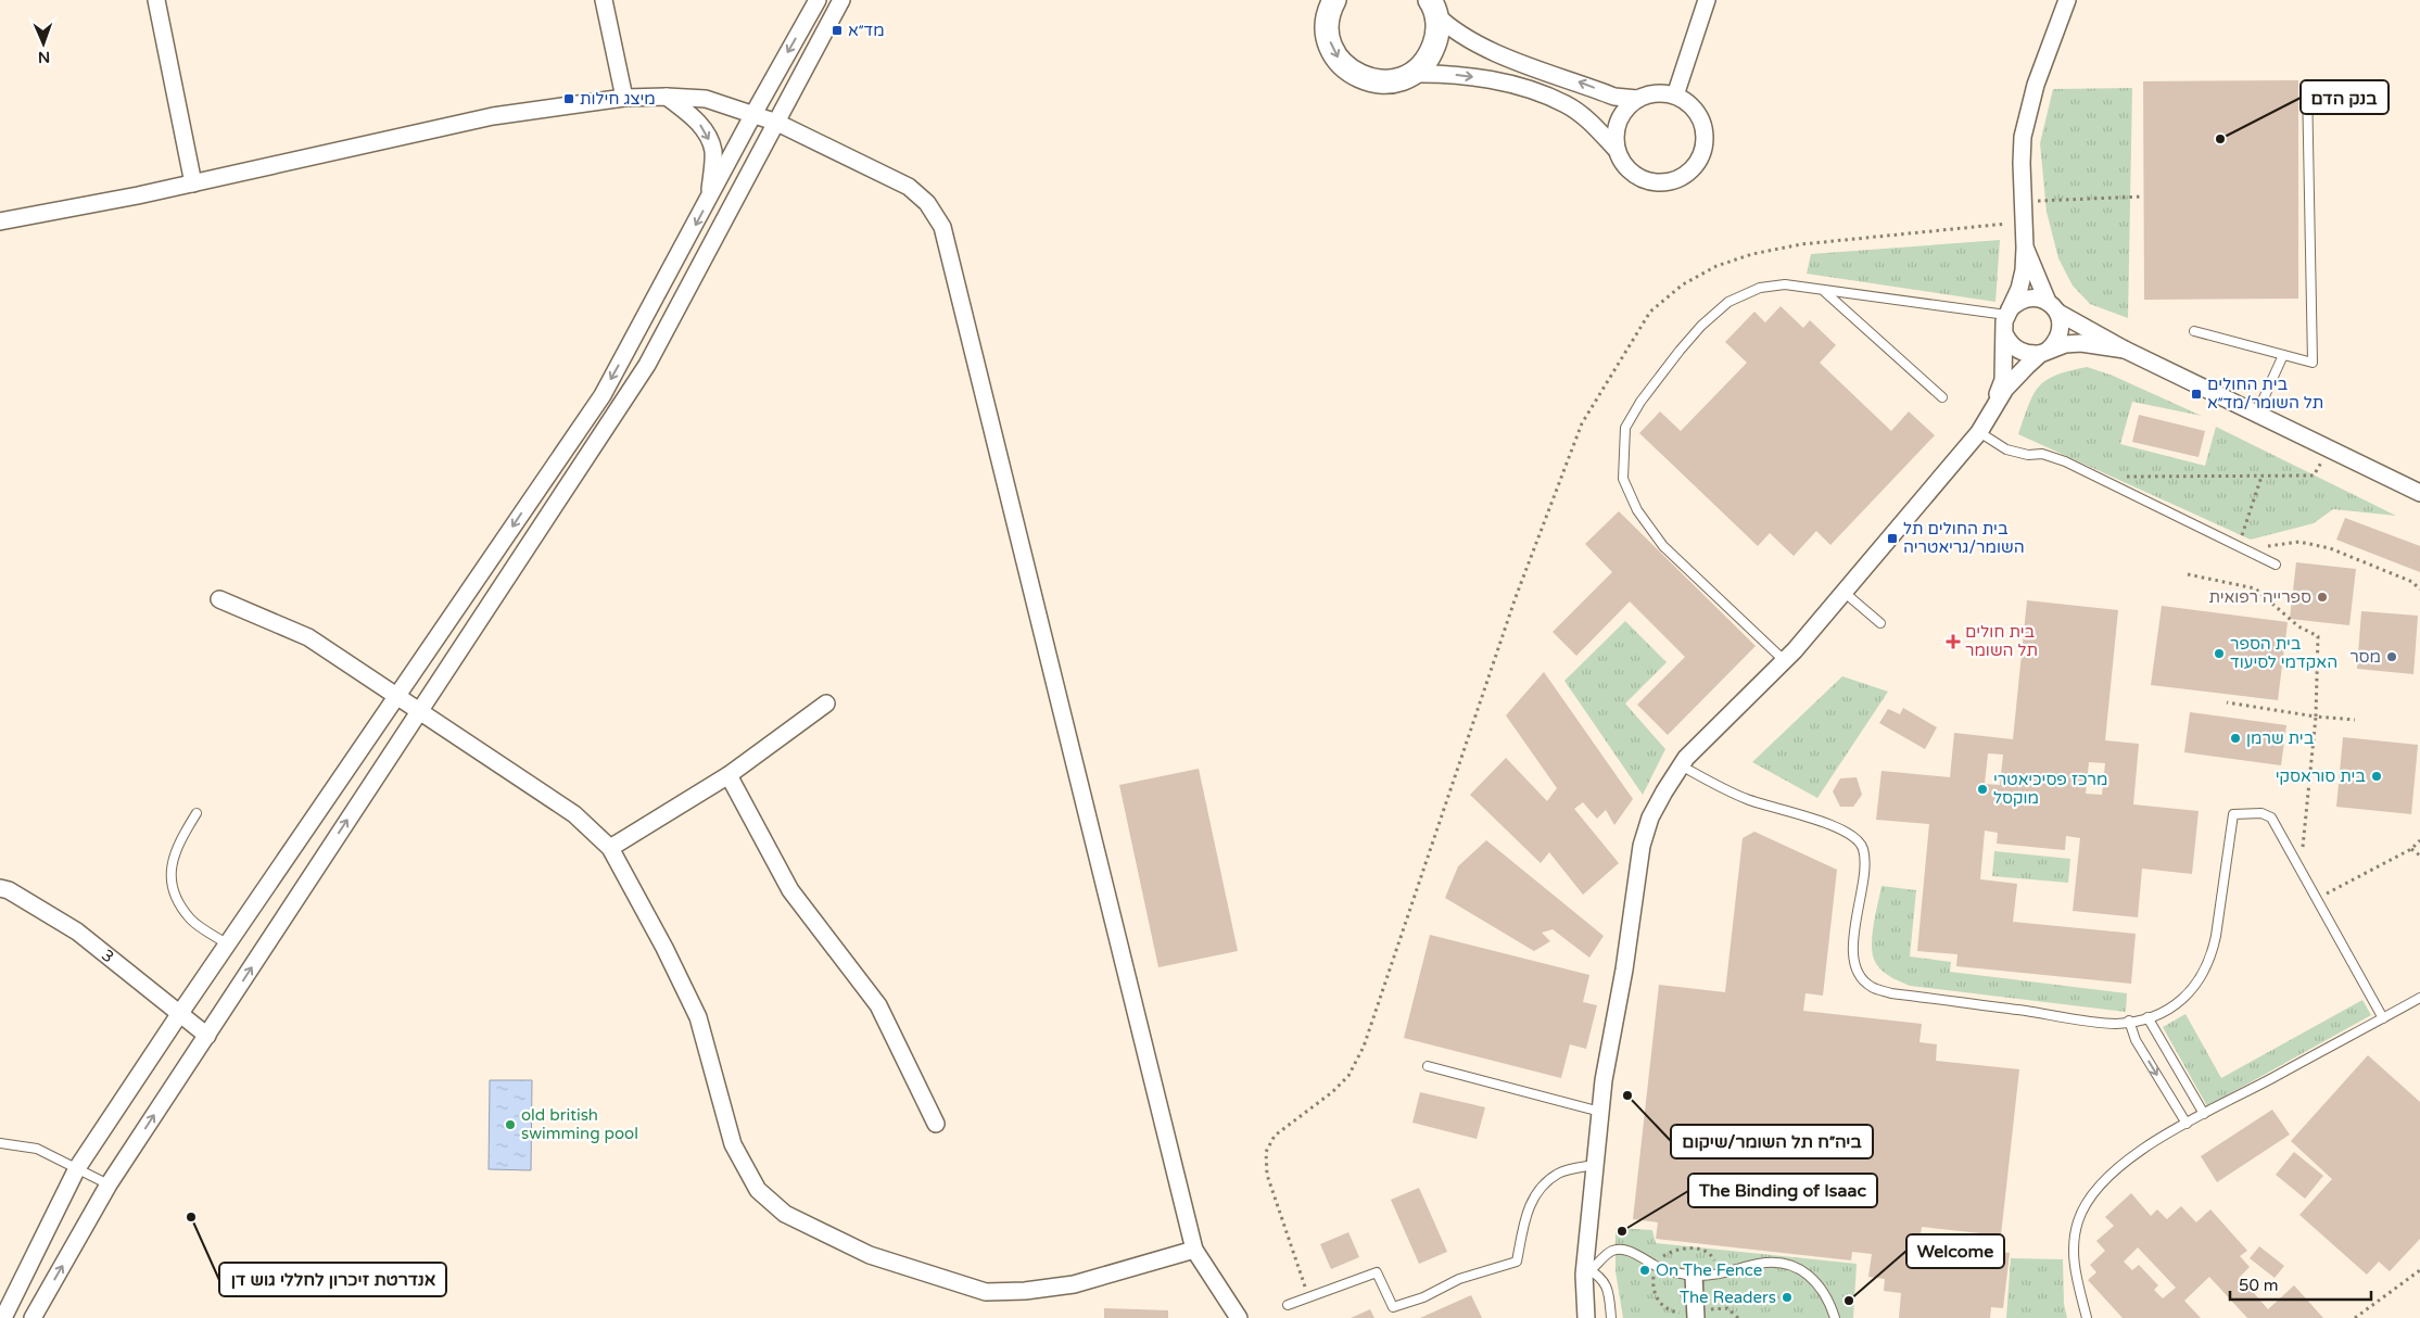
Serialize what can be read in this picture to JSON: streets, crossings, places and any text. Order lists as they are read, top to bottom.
{
  "streets": {
    "street": ["3"]
  },
  "places": {
    "transit": [
      "מד״א",
      "מיצג חילות",
      "בית החולים תל השומר/מד״א",
      "בית החולים תל השומר/גריאטריה"
    ],
    "other": [
      "בנק הדם",
      "ספרייה רפואית",
      "בית הספר האקדמי לסיעוד",
      "מסר",
      "בית שרמן",
      "בית סוראסקי",
      "מרכז פסיכיאטרי מוקסל",
      "ביה״ח תל השומר/שיקום",
      "old british swimming pool",
      "אנדרטת זיכרון לחללי גוש דן",
      "The Binding of Isaac",
      "On The Fence",
      "The Readers",
      "Welcome"
    ],
    "health": ["בית חולים תל השומר"]
  },
  "scale_bar": "50 m",
  "north": "bottom"
}
